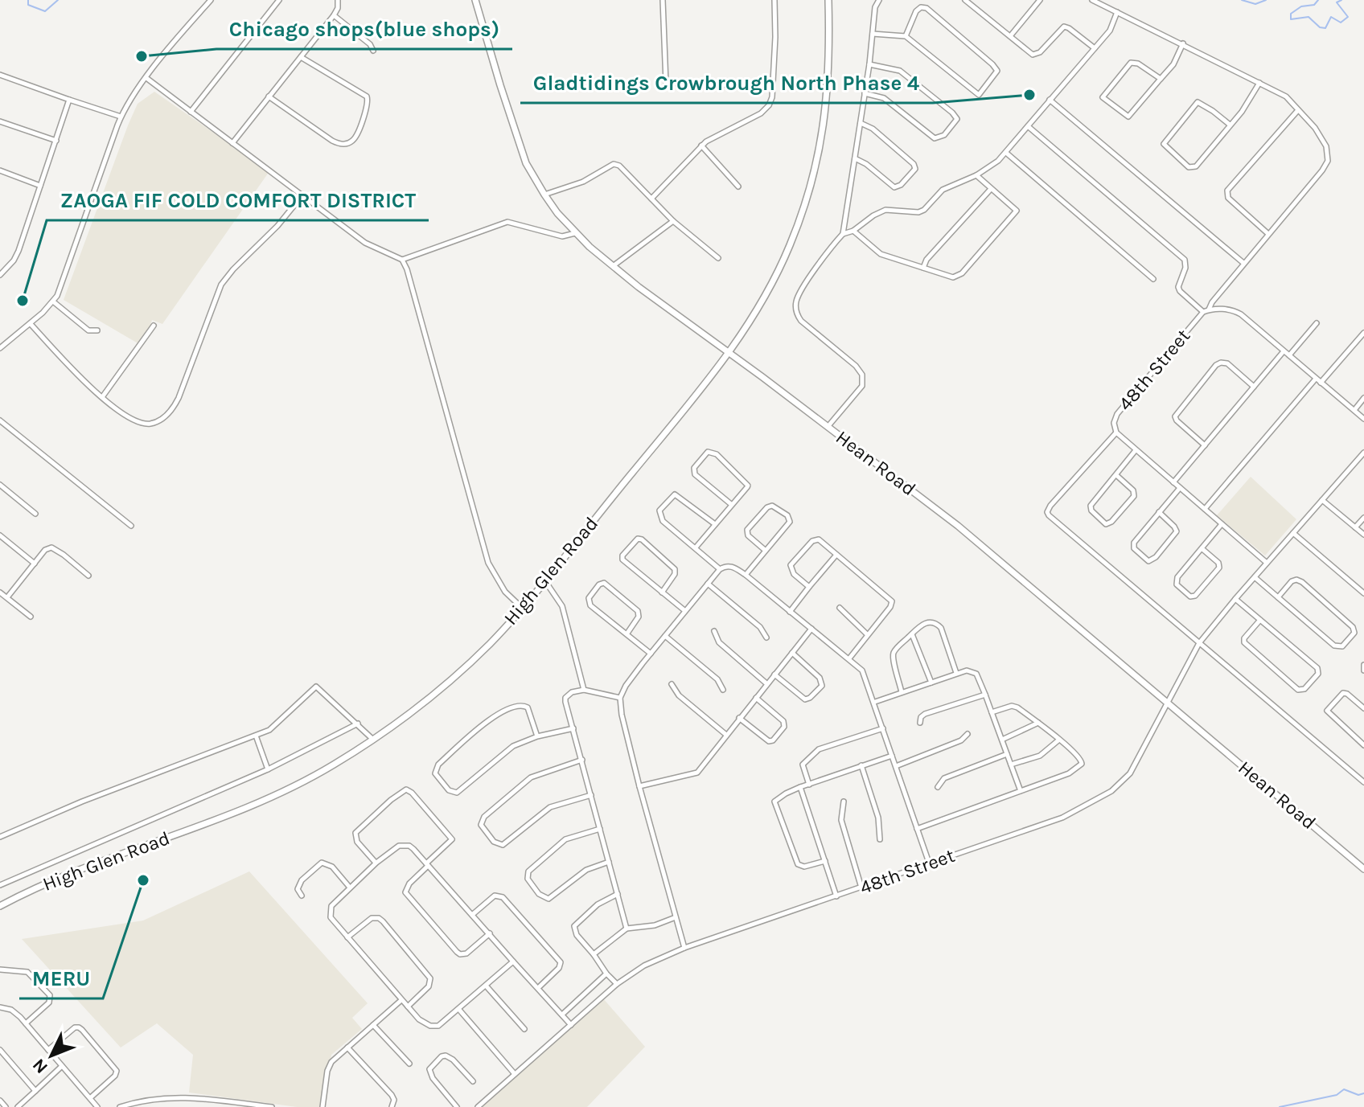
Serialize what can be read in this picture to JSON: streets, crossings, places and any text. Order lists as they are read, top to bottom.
{
  "streets": {
    "main road": ["Hean Road", "High Glen Road"],
    "street": ["48th Street"]
  },
  "crossings": [
    ["48th Street", "Hean Road"],
    ["Hean Road", "High Glen Road"]
  ],
  "places": [
    "Chicago shops(blue shops)",
    "Gladtidings Crowbrough North Phase 4",
    "ZAOGA FIF COLD COMFORT DISTRICT",
    "MERU"
  ],
  "north": "bottom left"
}
